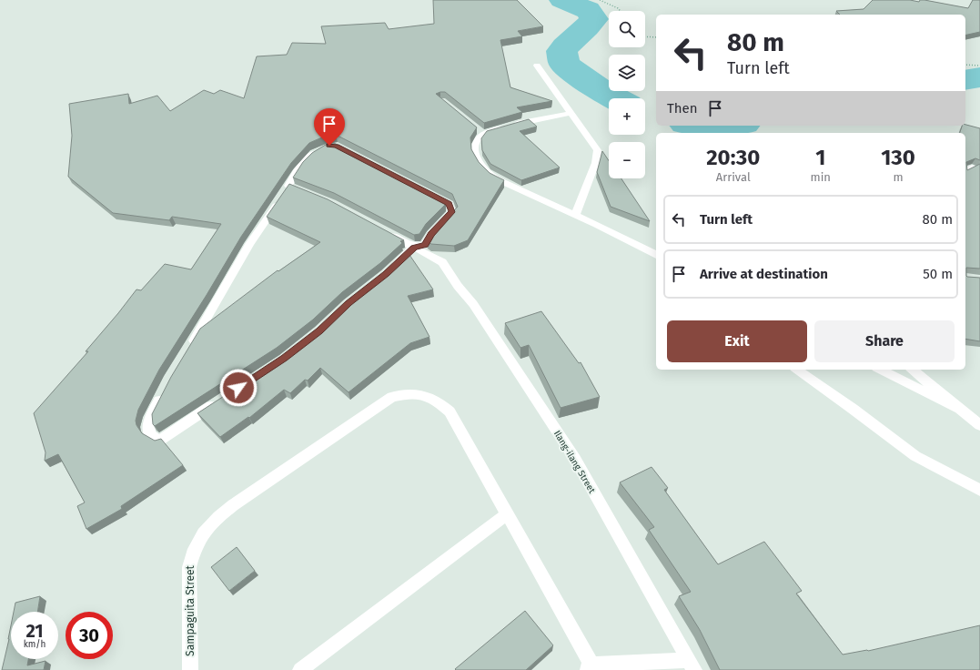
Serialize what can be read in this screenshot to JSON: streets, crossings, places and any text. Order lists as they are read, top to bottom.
{
  "streets": {
    "street": ["Ilang-ilang Street", "Sampaguita Street"]
  },
  "page": {
    "map_buttons": ["+", "−"],
    "turn": ["80 m", "Turn left"],
    "then": "Then",
    "eta": [
      "20:30",
      "Arrival",
      "1",
      "min",
      "130",
      "m"
    ],
    "list": [
      {
        "name": "Turn left",
        "value": "80 m"
      },
      {
        "name": "Arrive at destination",
        "value": "50 m"
      }
    ],
    "buttons": ["Exit", "Share"],
    "speed": "21 km/h",
    "limit": "30"
  }
}
